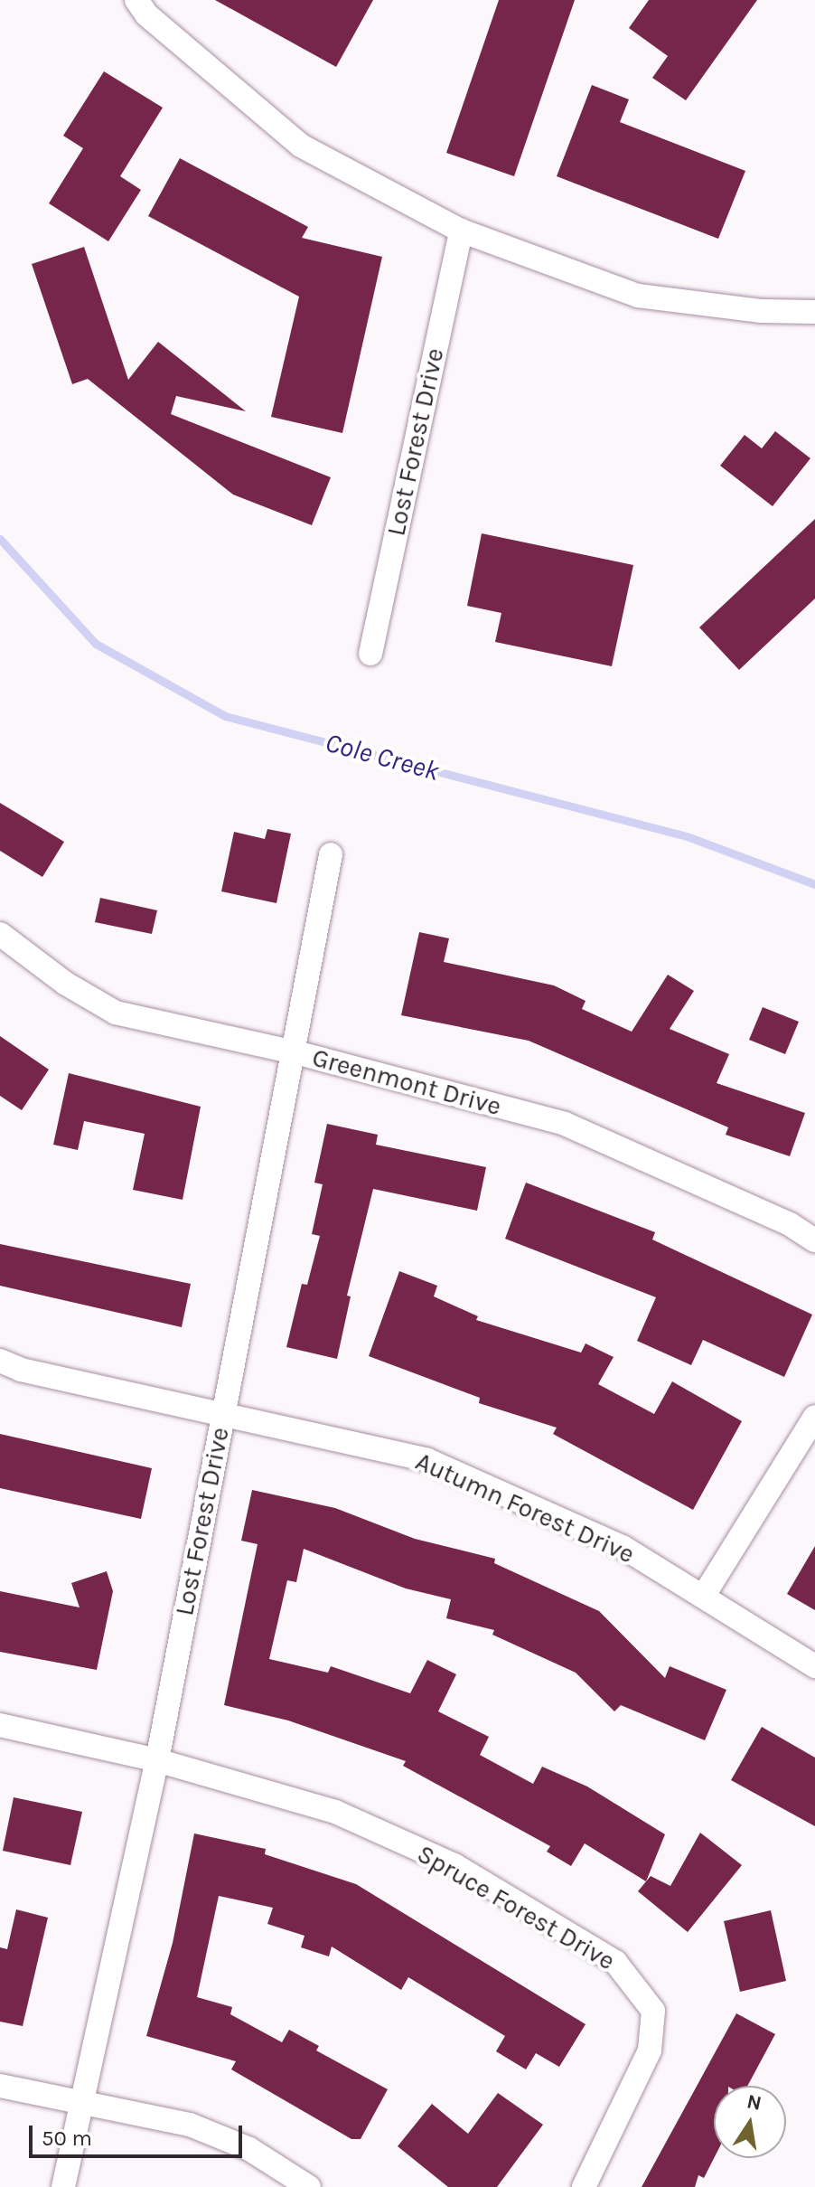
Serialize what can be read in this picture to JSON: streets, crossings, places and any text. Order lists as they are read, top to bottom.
{
  "streets": {
    "street": [
      "Lost Forest Drive",
      "Greenmont Drive",
      "Autumn Forest Drive",
      "Spruce Forest Drive"
    ]
  },
  "crossings": [
    ["Lost Forest Drive", "Greenmont Drive"],
    ["Lost Forest Drive", "Autumn Forest Drive"],
    ["Lost Forest Drive", "Spruce Forest Drive"]
  ],
  "water": ["Cole Creek"],
  "scale_bar": "50 m",
  "north": "top"
}
